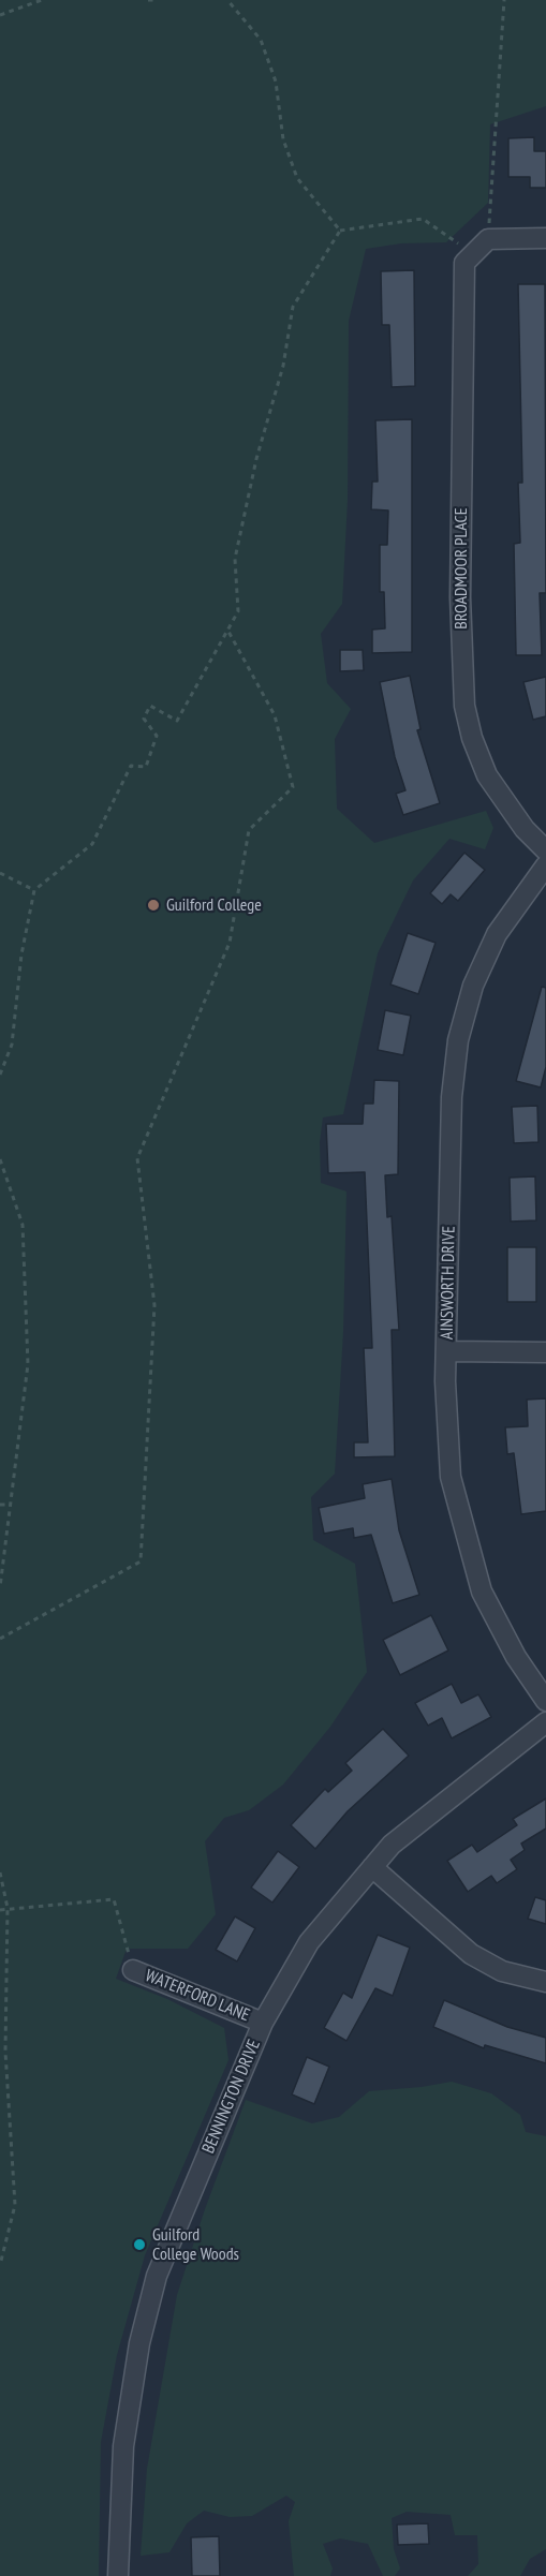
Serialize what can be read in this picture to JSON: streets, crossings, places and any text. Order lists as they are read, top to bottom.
{
  "streets": {
    "street": [
      "BROADMOOR PLACE",
      "AINSWORTH DRIVE",
      "WATERFORD LANE",
      "BENNINGTON DRIVE"
    ]
  },
  "crossings": [
    ["WATERFORD LANE", "BENNINGTON DRIVE"]
  ],
  "places": ["Guilford College", "Guilford College Woods"]
}
